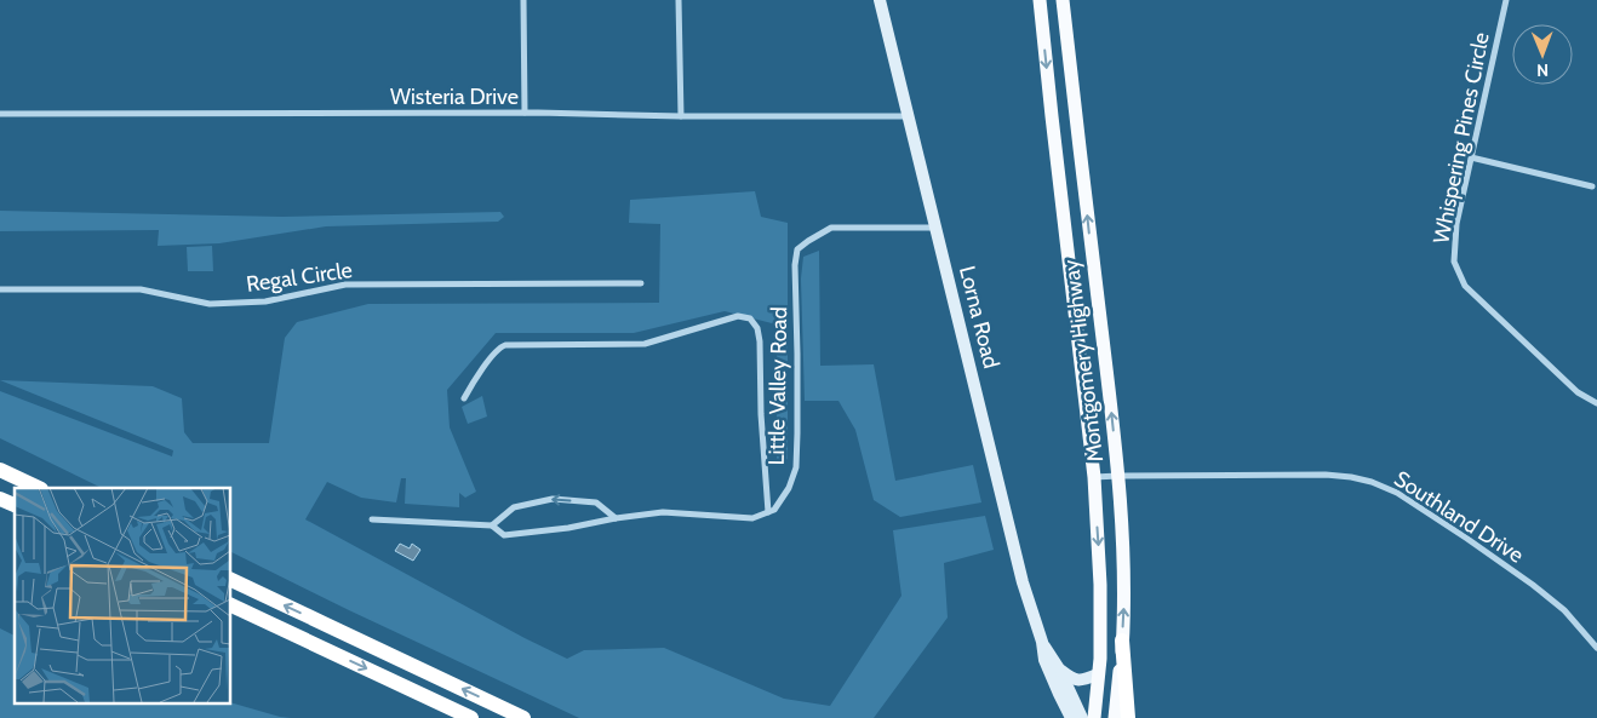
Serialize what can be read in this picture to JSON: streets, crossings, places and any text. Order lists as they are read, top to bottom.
{
  "streets": {
    "main road": ["Montgomery Highway"],
    "street": [
      "Wisteria Drive",
      "Whispering Pines Circle",
      "Regal Circle",
      "Lorna Road",
      "Little Valley Road",
      "Southland Drive"
    ]
  },
  "crossings": [
    ["Wisteria Drive", "Lorna Road"],
    ["Lorna Road", "Little Valley Road"],
    ["Montgomery Highway", "Southland Drive"]
  ],
  "north": "bottom"
}
